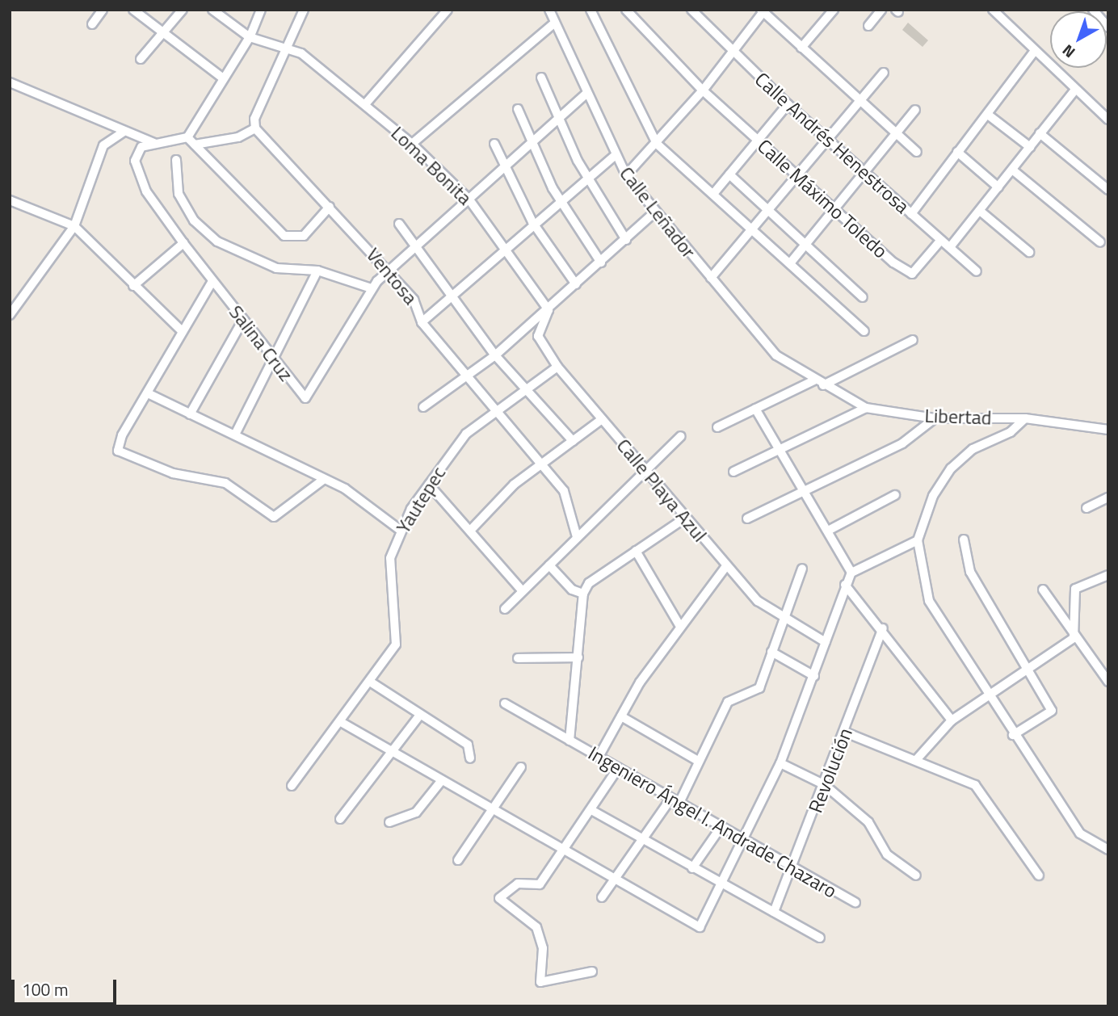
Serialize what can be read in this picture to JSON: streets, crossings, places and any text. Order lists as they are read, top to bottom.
{
  "streets": {
    "street": [
      "Calle Andrés Henestrosa",
      "Loma Bonita",
      "Calle Máximo Toledo",
      "Calle Leñador",
      "Ventosa",
      "Salina Cruz",
      "Libertad",
      "Calle Playa Azul",
      "Yautepec",
      "Revolución",
      "Ingeniero Ángel l. Andrade Chazaro"
    ]
  },
  "crossings": [
    ["Calle Andrés Henestrosa", "Calle Máximo Toledo"],
    ["Loma Bonita", "Calle Playa Azul"],
    ["Calle Leñador", "Libertad"],
    ["Ventosa", "Salina Cruz"],
    ["Ventosa", "Yautepec"],
    ["Calle Playa Azul", "Yautepec"],
    ["Revolución", "Ingeniero Ángel l. Andrade Chazaro"]
  ],
  "scale_bar": "100 m",
  "north": "bottom left"
}
